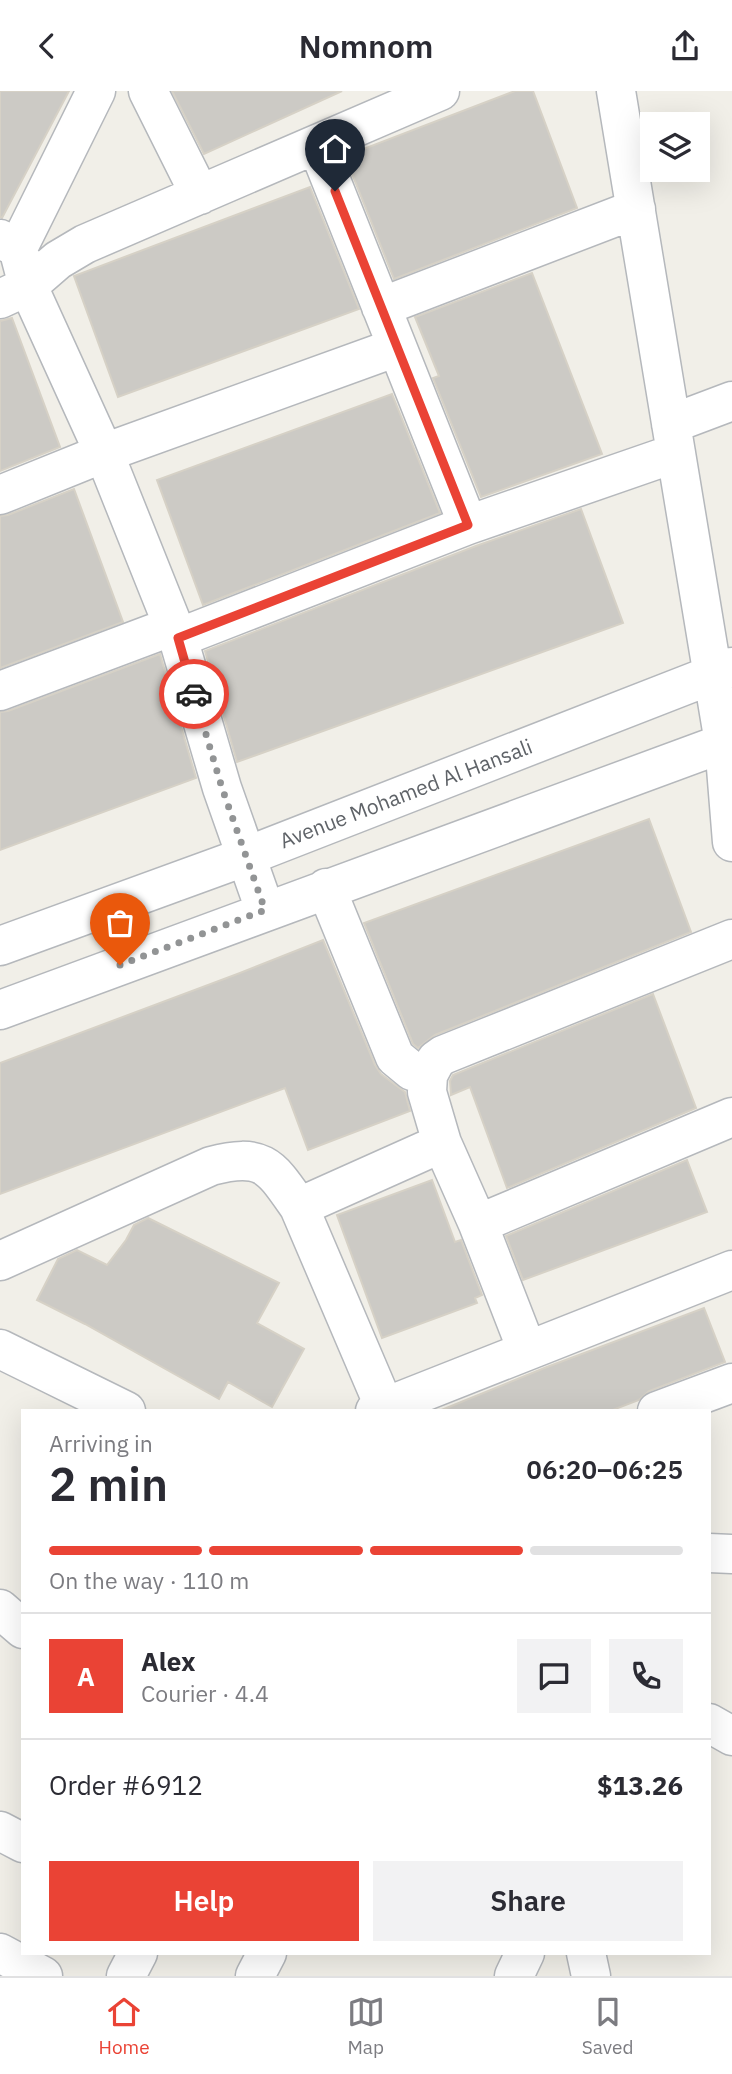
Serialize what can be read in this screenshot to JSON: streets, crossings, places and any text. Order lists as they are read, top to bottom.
{
  "streets": {
    "street": ["Avenue Mohamed Al Hansali"]
  },
  "page": {
    "header": "Nomnom",
    "heading": ["2 min", "Arriving in", "06:20–06:25"],
    "panel": [
      "Alex",
      "Courier · 4.4",
      "Order #6912",
      "$13.26"
    ],
    "bar": "On the way · 110 m",
    "round": "A",
    "buttons": ["Help", "Share"],
    "tabs": ["Home", "Map", "Saved"]
  }
}
